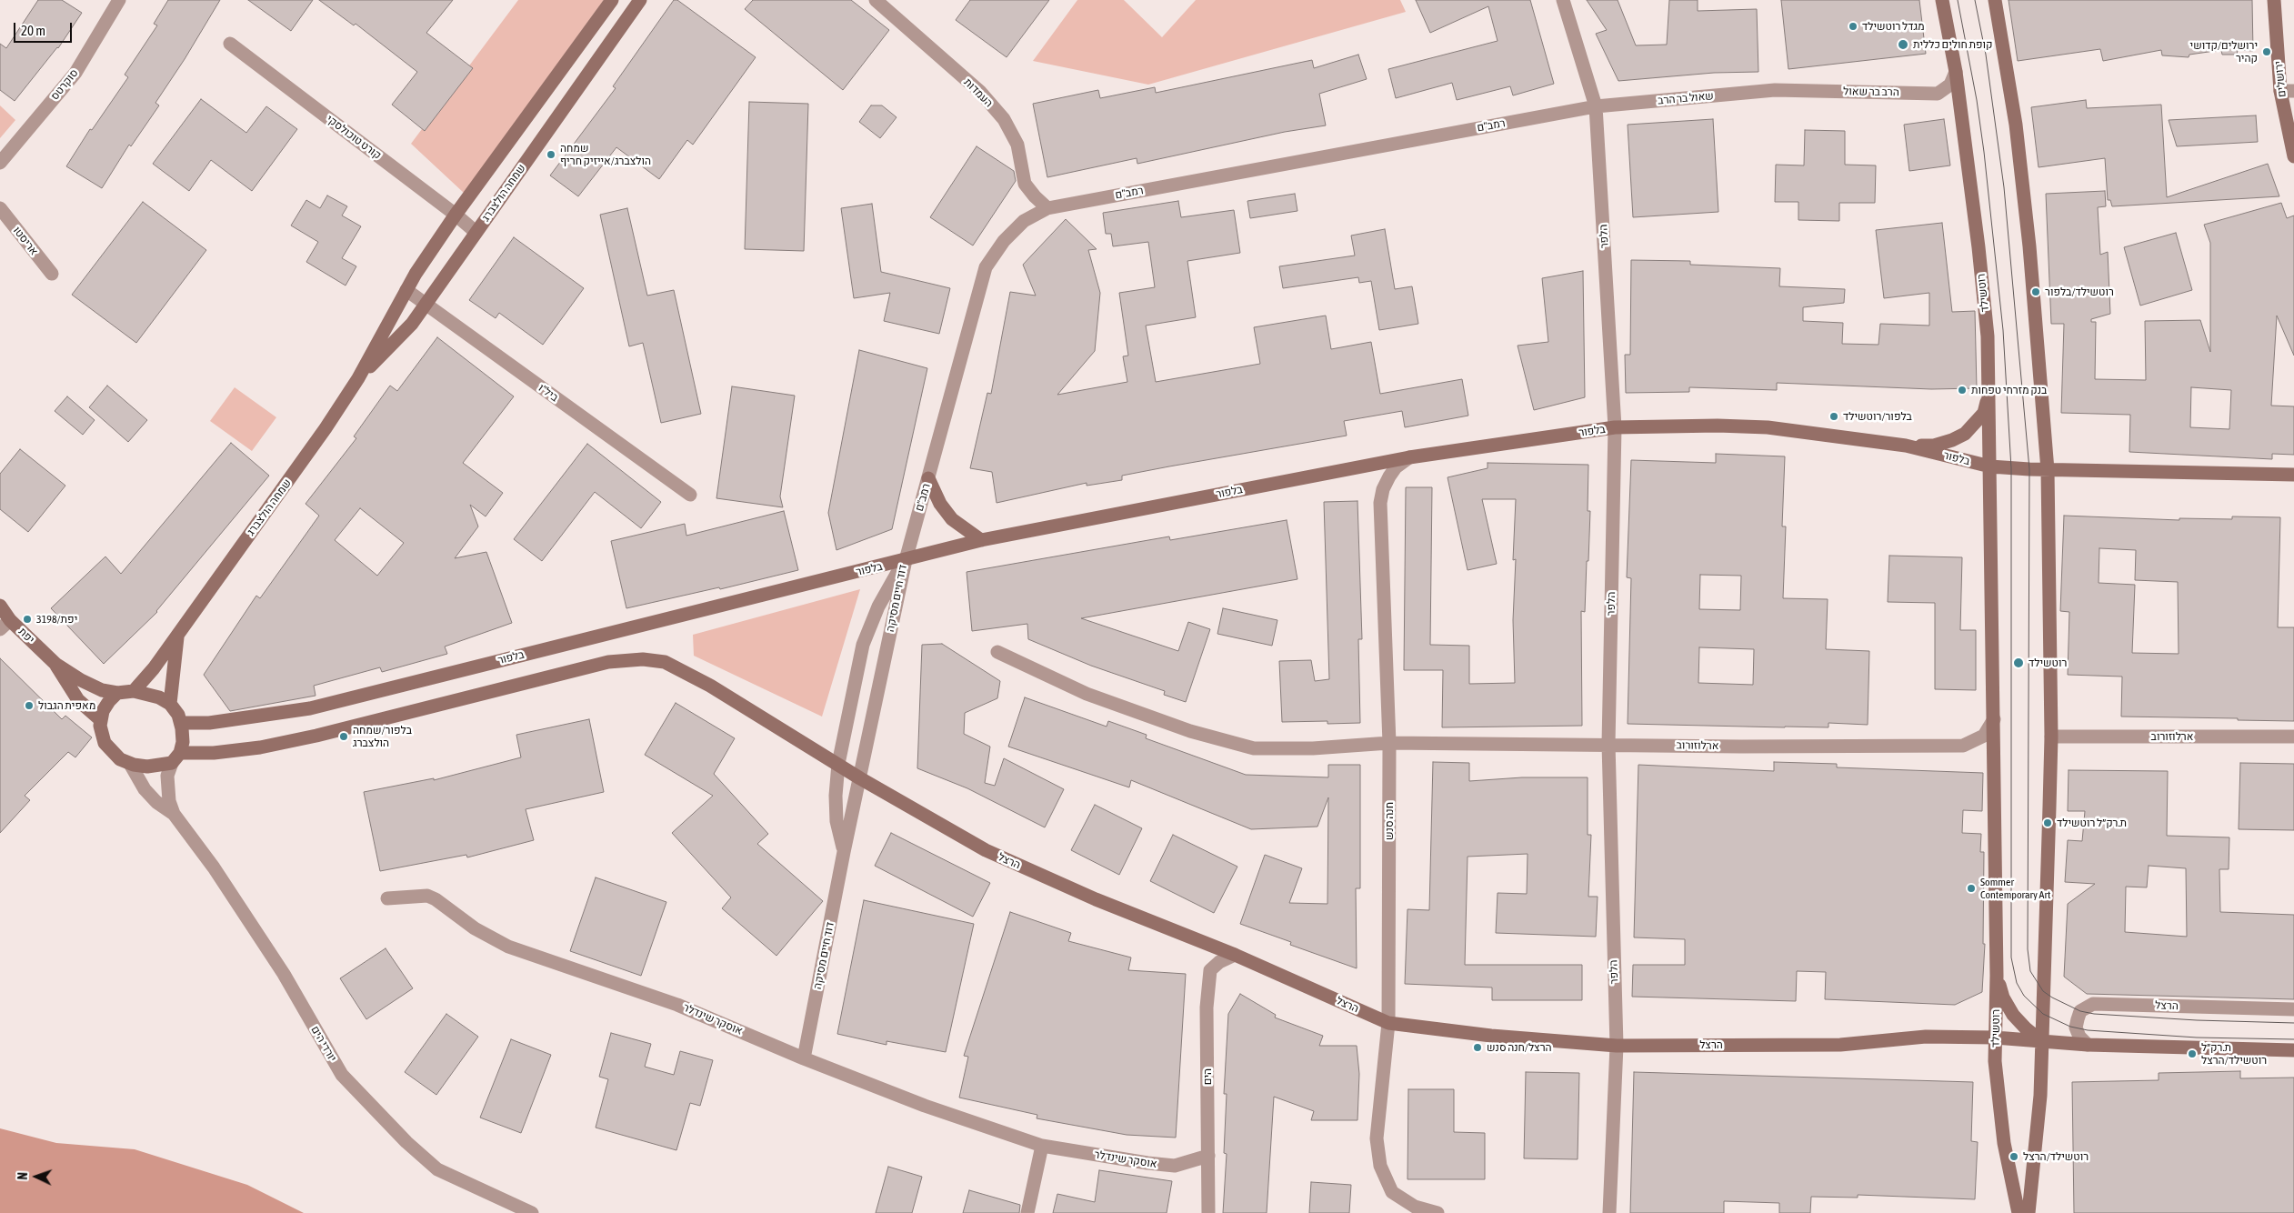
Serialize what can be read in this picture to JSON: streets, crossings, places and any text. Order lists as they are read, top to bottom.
{
  "streets": {
    "street": [
      "ירושלים",
      "סוקרטס",
      "הרב בר שאול",
      "העמדות",
      "שאול בר הרב",
      "רמב\"ם",
      "קורט טוכולסקי",
      "שמחה הולצברג",
      "הלפר",
      "אריסטו",
      "רוטשילד",
      "ביל\"ו",
      "בלפור",
      "דוד חיים מסיקה",
      "יפת",
      "ארלוזורוב",
      "חנה סנש",
      "הרצל",
      "אוסקר שינדלר",
      "יורדי הים",
      "הים"
    ]
  },
  "crossings": [
    ["הרב בר שאול", "שאול בר הרב"],
    ["הרב בר שאול", "רוטשילד"],
    ["העמדות", "רמב\"ם"],
    ["שאול בר הרב", "רמב\"ם"],
    ["שאול בר הרב", "הלפר"],
    ["רמב\"ם", "הלפר"],
    ["רמב\"ם", "בלפור"],
    ["רמב\"ם", "דוד חיים מסיקה"],
    ["קורט טוכולסקי", "שמחה הולצברג"],
    ["שמחה הולצברג", "ביל\"ו"],
    ["שמחה הולצברג", "בלפור"],
    ["שמחה הולצברג", "יפת"],
    ["שמחה הולצברג", "הרצל"],
    ["שמחה הולצברג", "יורדי הים"],
    ["הלפר", "בלפור"],
    ["הלפר", "ארלוזורוב"],
    ["הלפר", "הרצל"],
    ["רוטשילד", "בלפור"],
    ["רוטשילד", "ארלוזורוב"],
    ["רוטשילד", "הרצל"],
    ["בלפור", "דוד חיים מסיקה"],
    ["בלפור", "יפת"],
    ["בלפור", "חנה סנש"],
    ["בלפור", "הרצל"],
    ["בלפור", "יורדי הים"],
    ["דוד חיים מסיקה", "הרצל"],
    ["דוד חיים מסיקה", "אוסקר שינדלר"],
    ["יפת", "הרצל"],
    ["יפת", "יורדי הים"],
    ["ארלוזורוב", "חנה סנש"],
    ["חנה סנש", "הרצל"],
    ["הרצל", "יורדי הים"],
    ["הרצל", "הים"],
    ["אוסקר שינדלר", "הים"]
  ],
  "places": [
    "מגדל רוטשילד",
    "קופת חולים כללית",
    "ירושלים/קדושי קהיר",
    "שמחה הולצברג/אייזיק חריף",
    "רוטשילד/בלפור",
    "בנק מזרחי טפחות",
    "בלפור/רוטשילד",
    "יפת/3198",
    "רוטשילד",
    "מאפית הגבול",
    "בלפור/שמחה הולצברג",
    "ת.רק״ל רוטשילד",
    "Sommer Contemporary Art",
    "הרצל/חנה סנש",
    "ת.רק״ל רוטשילד/הרצל",
    "רוטשילד/הרצל"
  ],
  "scale_bar": "20 m",
  "north": "left"
}
